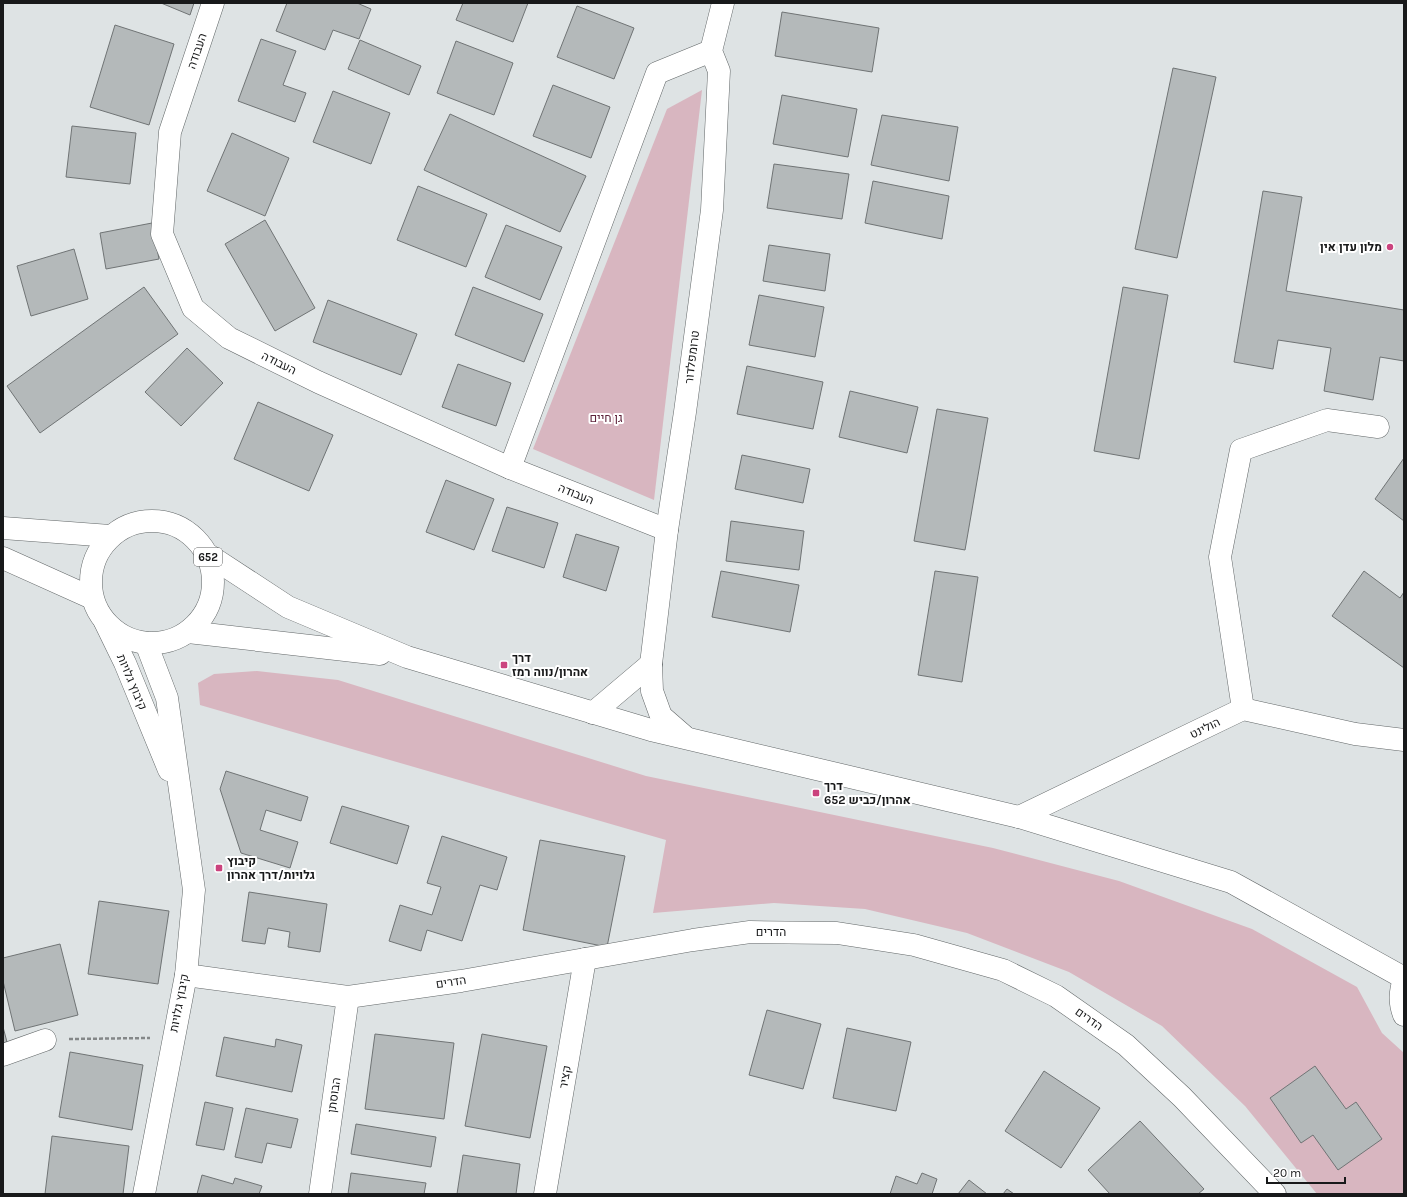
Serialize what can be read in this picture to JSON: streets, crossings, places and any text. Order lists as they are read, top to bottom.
{
  "streets": {
    "street": [
      "העבודה",
      "טרומפלדור",
      "652",
      "קיבוץ גלויות",
      "הולינט",
      "הדרים",
      "קציר",
      "הבוסתן"
    ]
  },
  "crossings": [
    ["העבודה", "טרומפלדור"],
    ["טרומפלדור", "652"],
    ["652", "קיבוץ גלויות"],
    ["652", "הולינט"],
    ["קיבוץ גלויות", "הדרים"],
    ["הדרים", "קציר"],
    ["הדרים", "הבוסתן"]
  ],
  "parks": ["גן חיים"],
  "places": {
    "other": ["מלון עדן אין"],
    "transit": ["דרך אהרון/נווה רמז", "דרך אהרון/כביש 652", "קיבוץ גלויות/דרך אהרון"]
  },
  "scale_bar": "20 m"
}
